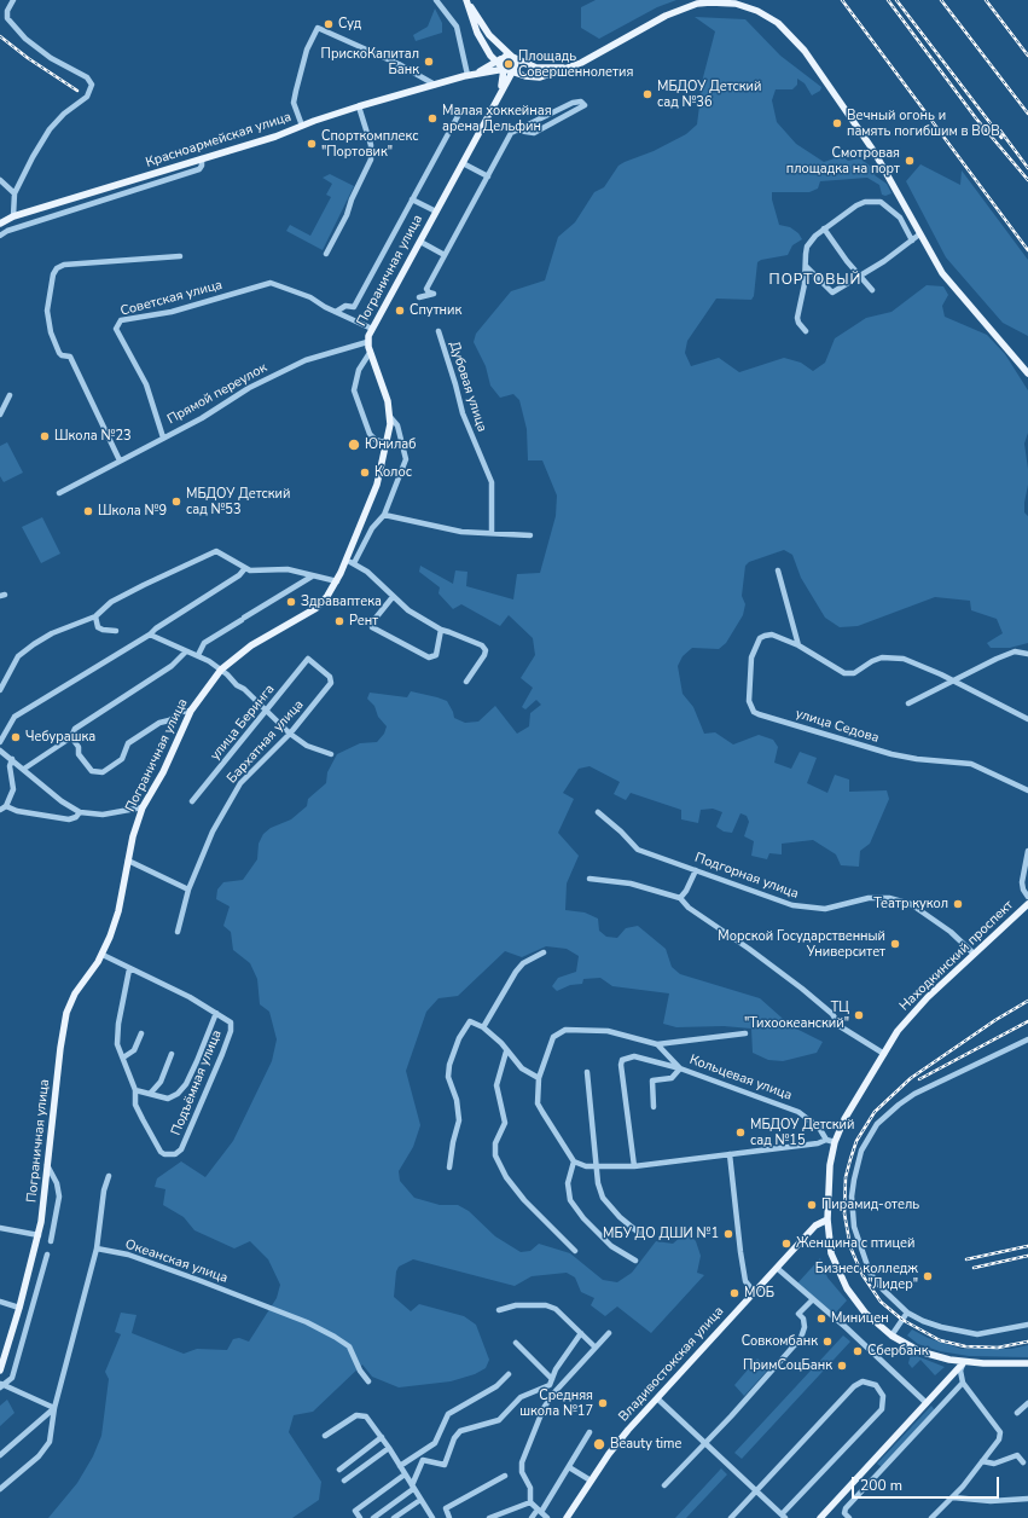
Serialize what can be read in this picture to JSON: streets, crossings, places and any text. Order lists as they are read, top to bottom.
{
  "streets": {
    "main road": [
      "Красноармейская улица",
      "Пограничная улица",
      "Находкинский проспект",
      "Владивостокская улица"
    ],
    "street": [
      "Советская улица",
      "Дубовая улица",
      "Прямой переулок",
      "улица Беринга",
      "улица Седова",
      "Бархатная улица",
      "Подгорная улица",
      "Кольцевая улица",
      "Подъёмная улица",
      "Океанская улица"
    ]
  },
  "crossings": [
    ["Красноармейская улица", "Пограничная улица"],
    ["Пограничная улица", "Советская улица"],
    ["Пограничная улица", "Прямой переулок"],
    ["Пограничная улица", "Подъёмная улица"],
    ["Советская улица", "Прямой переулок"],
    ["улица Беринга", "Бархатная улица"],
    ["Подгорная улица", "Находкинский проспект"],
    ["Находкинский проспект", "Владивостокская улица"]
  ],
  "districts": ["ПОРТОВЫЙ"],
  "places": [
    "Суд",
    "ПрискоКапитал Банк",
    "Площадь Совершеннолетия",
    "МБДОУ Детский сад №36",
    "Малая хоккейная арена Дельфин",
    "Вечный огонь и память погибшим в ВОВ",
    "Спорткомплекс \"Портовик\"",
    "Смотровая площадка на порт",
    "Спутник",
    "Школа №23",
    "Юнилаб",
    "Колос",
    "МБДОУ Детский сад №53",
    "Школа №9",
    "Здраваптека",
    "Рент",
    "Чебурашка",
    "Театр кукол",
    "Морской Государственный Университет",
    "ТЦ \"Тихоокеанский\"",
    "МБДОУ Детский сад №15",
    "Пирамид-отель",
    "МБУ ДО ДШИ №1",
    "Женщина с птицей",
    "Бизнес колледж \"Лидер\"",
    "МОБ",
    "Миницен",
    "Совкомбанк",
    "Сбербанк",
    "ПримСоцБанк",
    "Средняя школа №17",
    "Beauty time"
  ],
  "scale_bar": "200 m"
}
